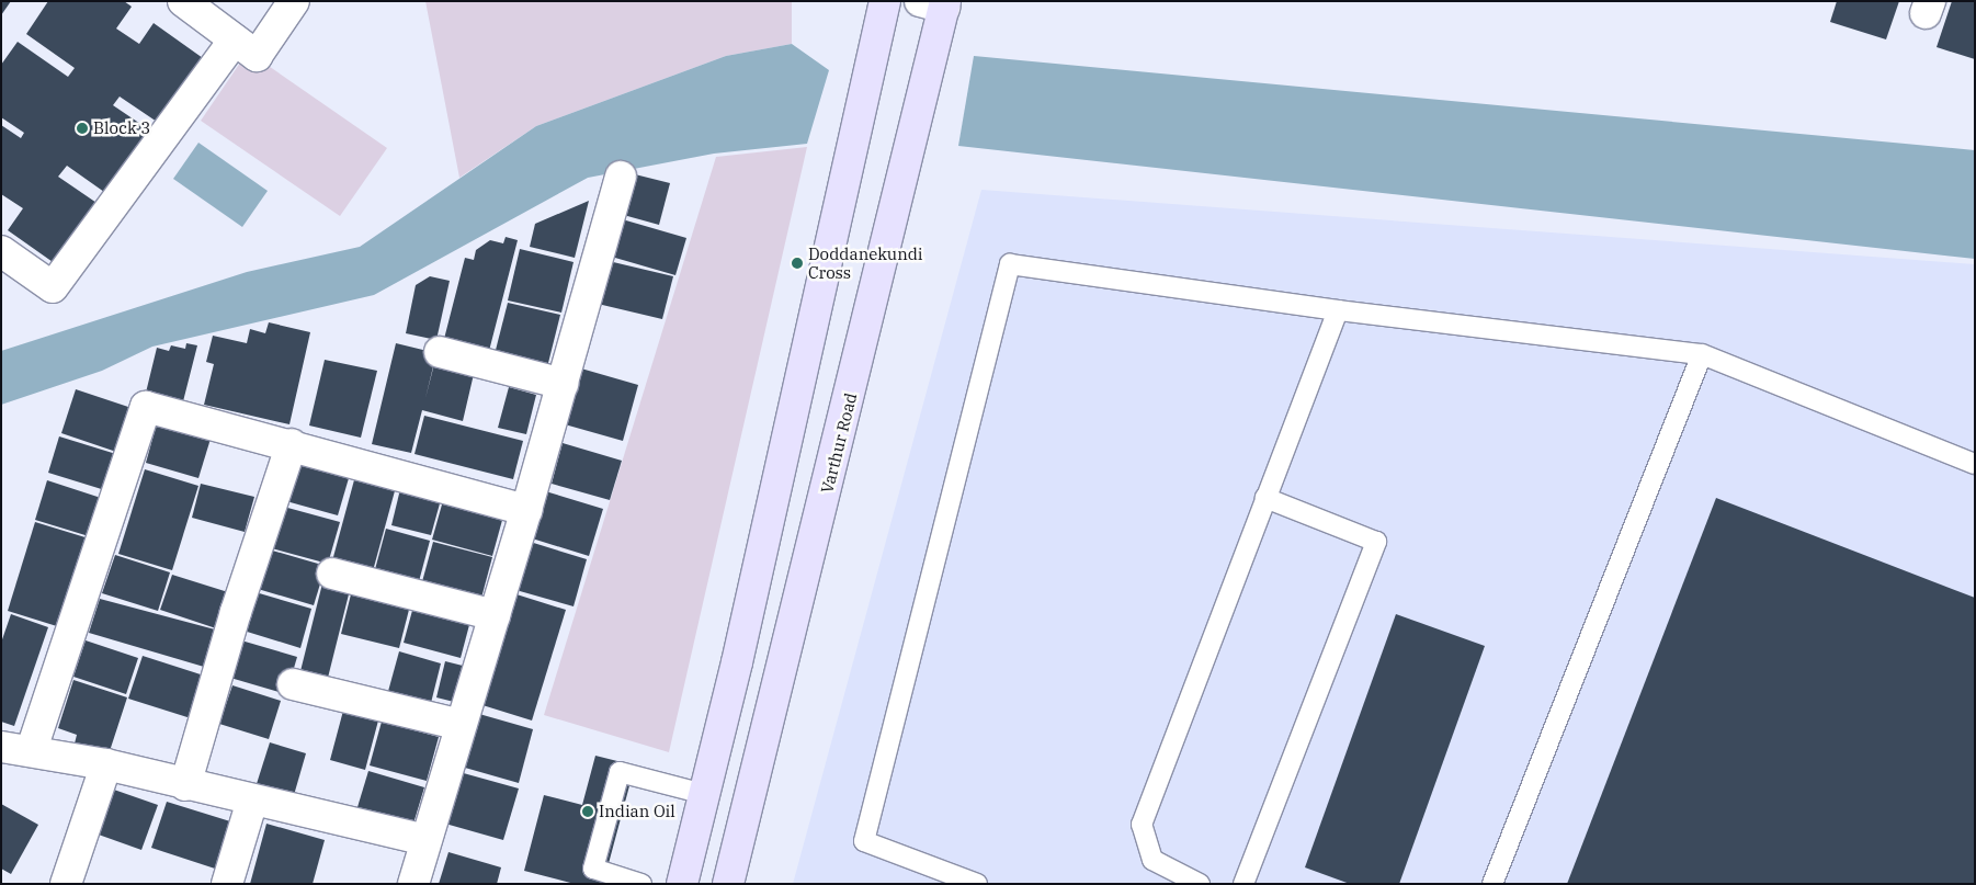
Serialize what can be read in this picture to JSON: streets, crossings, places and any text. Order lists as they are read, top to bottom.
{
  "streets": {
    "main road": ["Varthur Road"]
  },
  "places": ["Block 3", "Doddanekundi Cross", "Indian Oil"]
}
